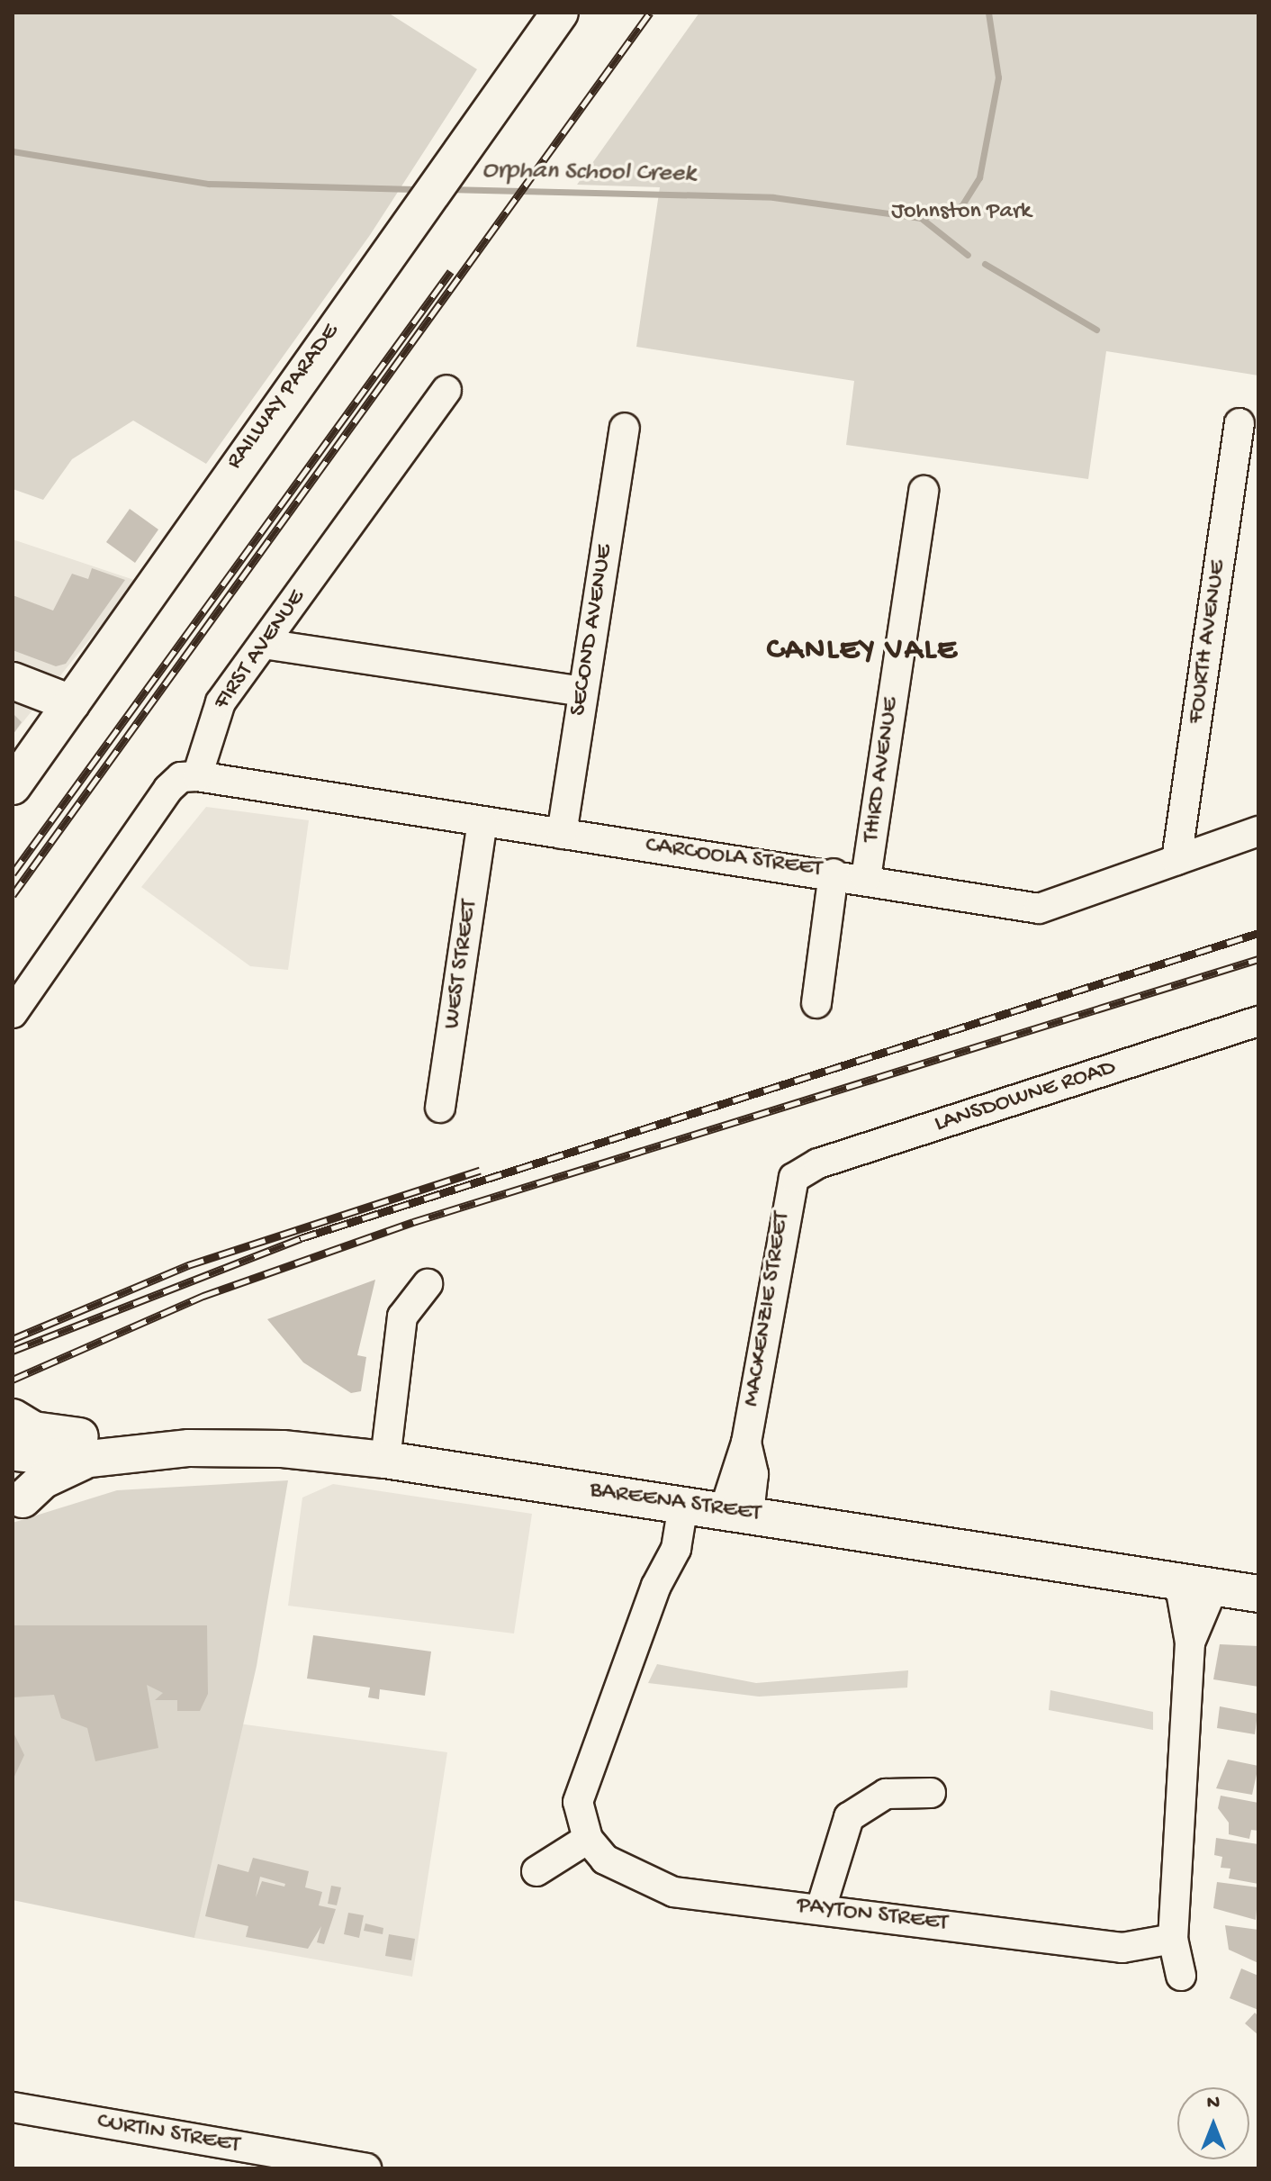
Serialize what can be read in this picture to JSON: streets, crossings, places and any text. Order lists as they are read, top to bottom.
{
  "streets": {
    "main road": ["RAILWAY PARADE", "BAREENA STREET"],
    "street": [
      "SECOND AVENUE",
      "FOURTH AVENUE",
      "FIRST AVENUE",
      "THIRD AVENUE",
      "CARCOOLA STREET",
      "WEST STREET",
      "LANSDOWNE ROAD",
      "MACKENZIE STREET",
      "PAYTON STREET",
      "CURTIN STREET"
    ]
  },
  "crossings": [
    ["SECOND AVENUE", "CARCOOLA STREET"],
    ["FOURTH AVENUE", "CARCOOLA STREET"],
    ["FIRST AVENUE", "CARCOOLA STREET"],
    ["THIRD AVENUE", "CARCOOLA STREET"],
    ["CARCOOLA STREET", "WEST STREET"],
    ["LANSDOWNE ROAD", "MACKENZIE STREET"],
    ["MACKENZIE STREET", "BAREENA STREET"]
  ],
  "districts": ["CANLEY VALE"],
  "water": ["Orphan School Creek"],
  "parks": ["Johnston Park"],
  "north": "top"
}
